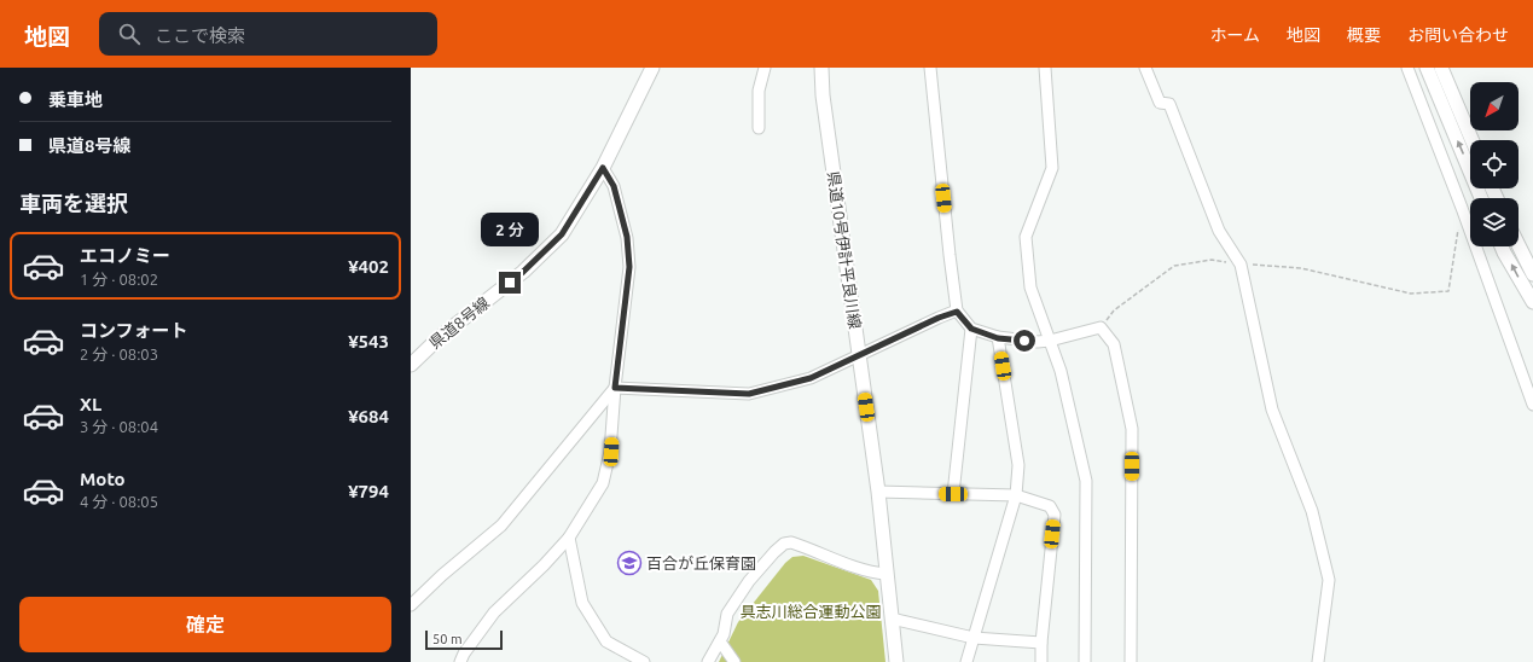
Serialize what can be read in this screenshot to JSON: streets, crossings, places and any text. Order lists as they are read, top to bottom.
{
  "streets": {
    "main road": ["県道10号伊計平良川線", "県道8号線"]
  },
  "parks": ["具志川総合運動公園"],
  "places": {
    "school or university": ["百合が丘保育園"]
  },
  "scale_bar": "50 m",
  "north": "bottom left",
  "page": {
    "header": "地図",
    "search": "ここで検索",
    "nav": [
      "ホーム",
      "地図",
      "概要",
      "お問い合わせ"
    ],
    "banner": ["乗車地", "県道8号線"],
    "heading": "車両を選択",
    "bubble": "2 分",
    "list": [
      {
        "name": "エコノミー",
        "note": "1 分 · 08:02",
        "value": "¥402"
      },
      {
        "name": "コンフォート",
        "note": "2 分 · 08:03",
        "value": "¥543"
      },
      {
        "name": "XL",
        "note": "3 分 · 08:04",
        "value": "¥684"
      },
      {
        "name": "Moto",
        "note": "4 分 · 08:05",
        "value": "¥794"
      }
    ],
    "buttons": "確定",
    "scale": "50 m"
  }
}
